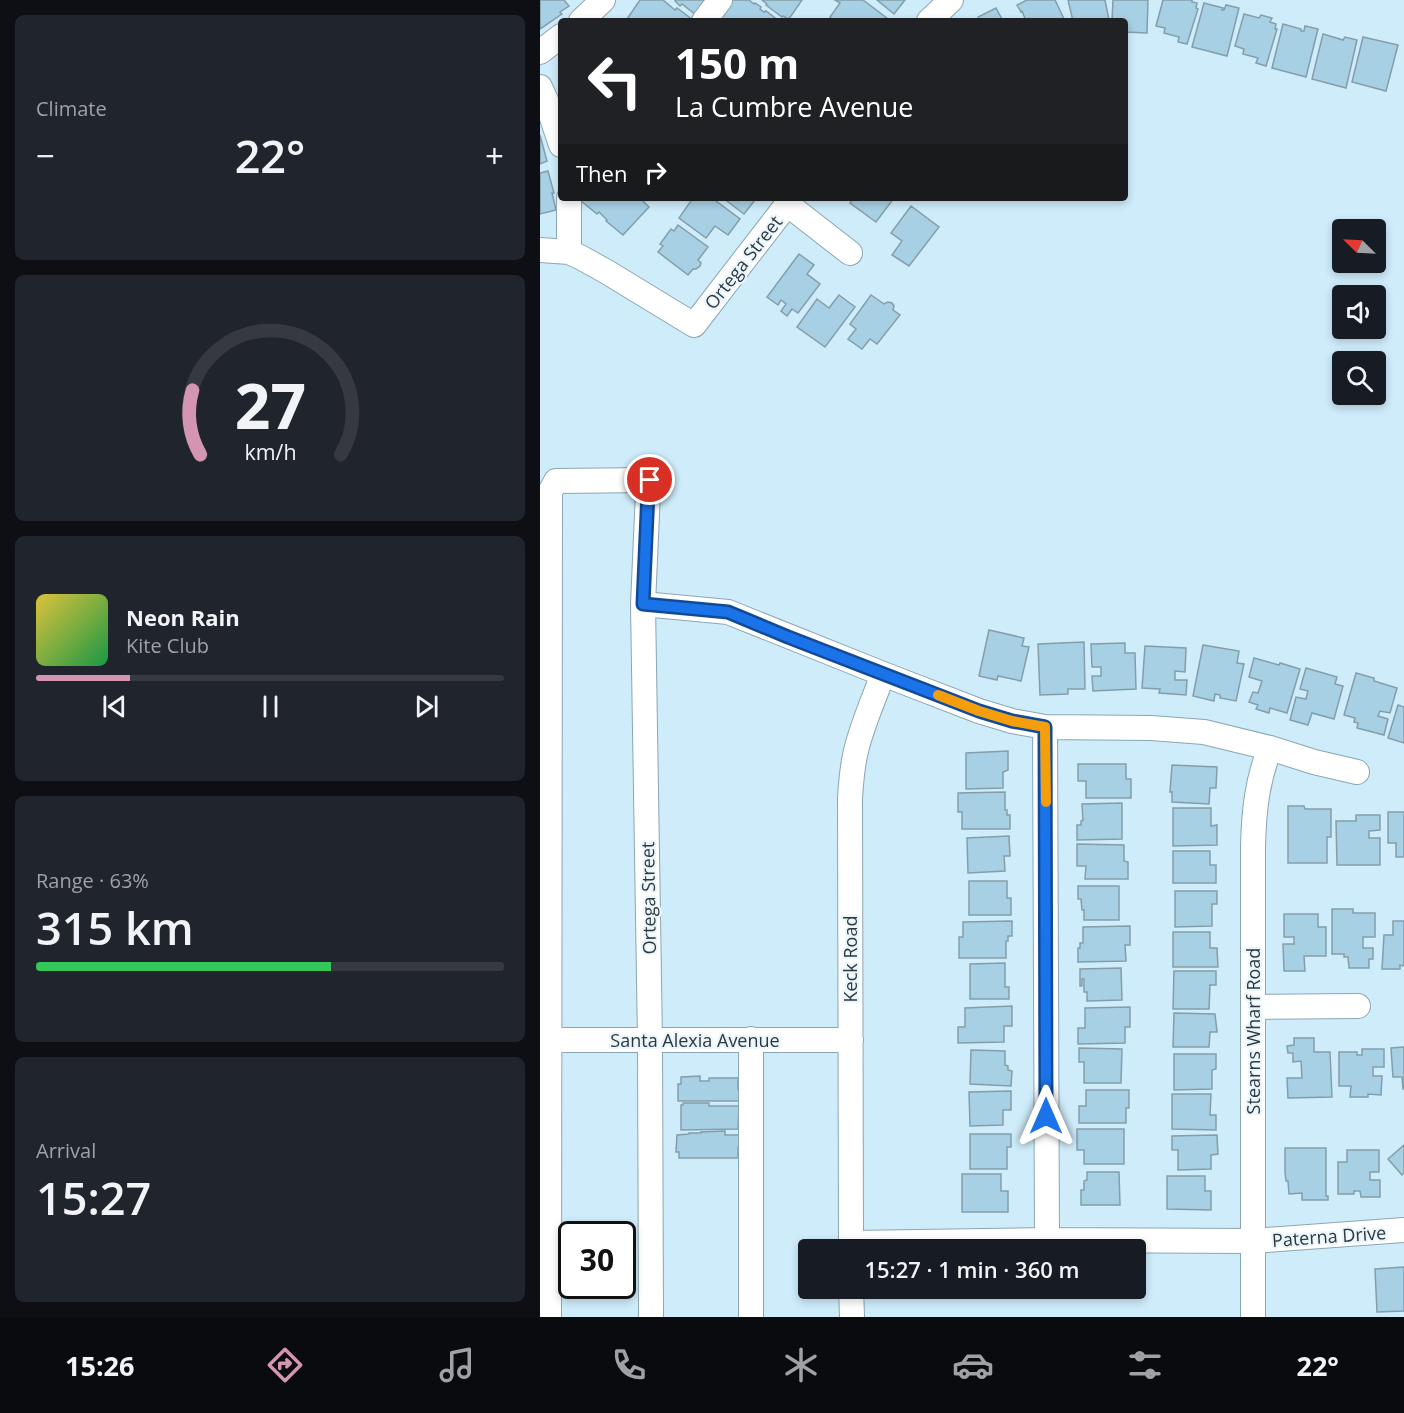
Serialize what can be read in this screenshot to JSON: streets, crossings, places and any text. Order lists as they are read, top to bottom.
{
  "streets": {
    "street": [
      "Ortega Street",
      "Keck Road",
      "Stearns Wharf Road",
      "Santa Alexia Avenue",
      "Paterna Drive"
    ]
  },
  "crossings": [
    ["Ortega Street", "Santa Alexia Avenue"],
    ["Keck Road", "Santa Alexia Avenue"],
    ["Stearns Wharf Road", "Paterna Drive"]
  ],
  "north": "top left",
  "page": {
    "tile": [
      "Climate",
      ["Range · 63%", "315 km"],
      ["Arrival", "15:27"]
    ],
    "turn": ["150 m", "La Cumbre Avenue"],
    "heat": ["−", "22°", "+"],
    "then": "Then",
    "song": ["Neon Rain", "Kite Club"],
    "limit": "30",
    "trip": "15:27 · 1 min · 360 m",
    "tabs": ["15:26", "22°"],
    "gauge": ["27", "km/h"]
  }
}
